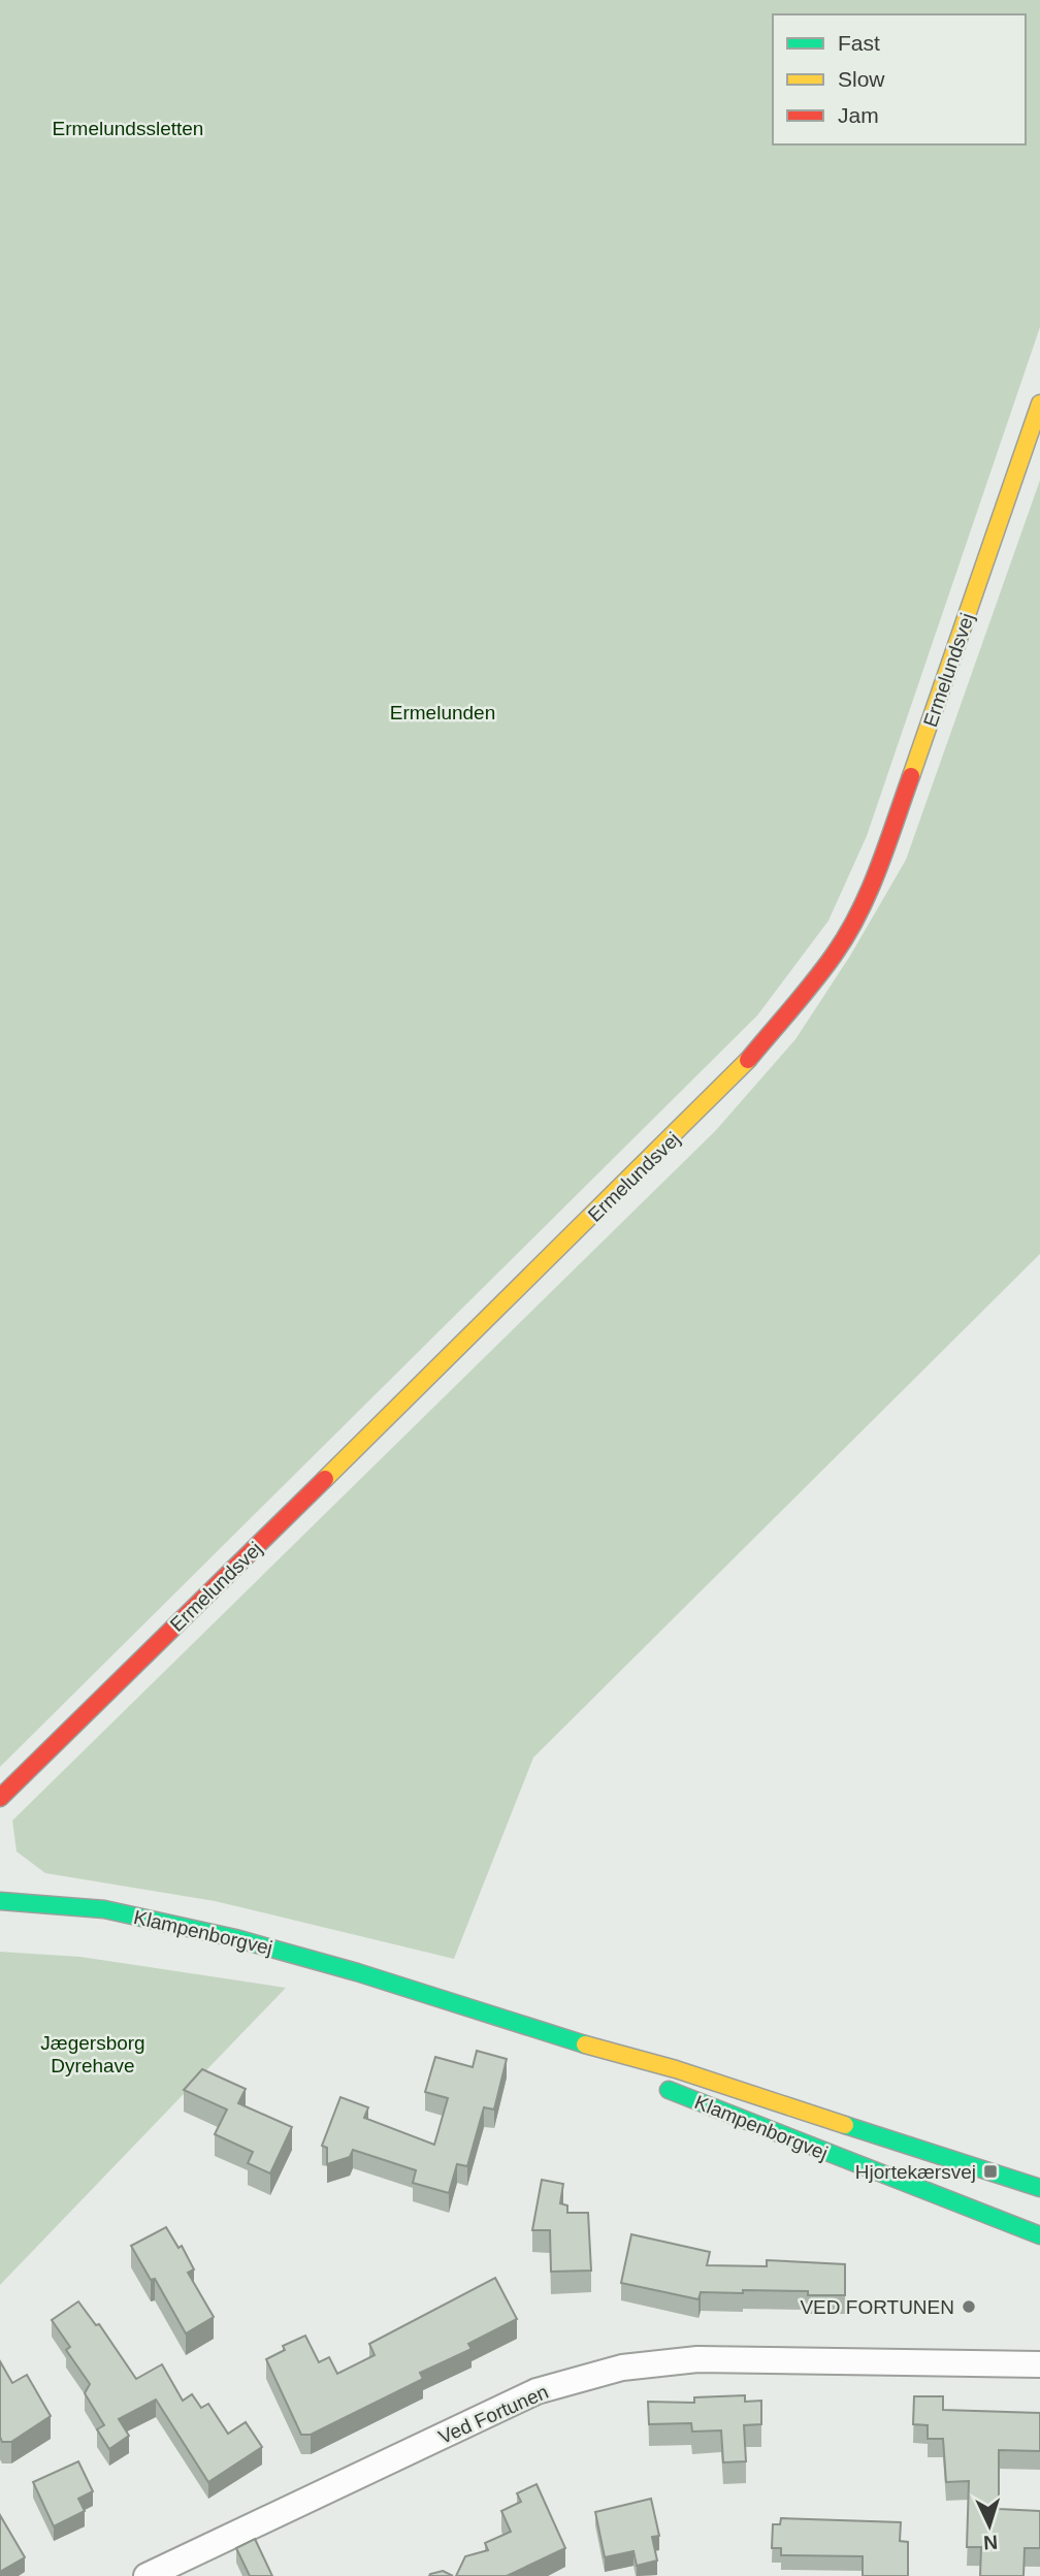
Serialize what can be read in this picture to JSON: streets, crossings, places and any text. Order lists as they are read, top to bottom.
{
  "streets": {
    "street": ["Ermelundsvej", "Klampenborgvej", "Ved Fortunen"]
  },
  "parks": ["Ermelundssletten", "Ermelunden", "Jægersborg Dyrehave"],
  "places": {
    "transit": ["Hjortekærsvej"],
    "other": ["VED FORTUNEN"]
  },
  "legend": ["Fast", "Slow", "Jam"],
  "north": "bottom"
}
